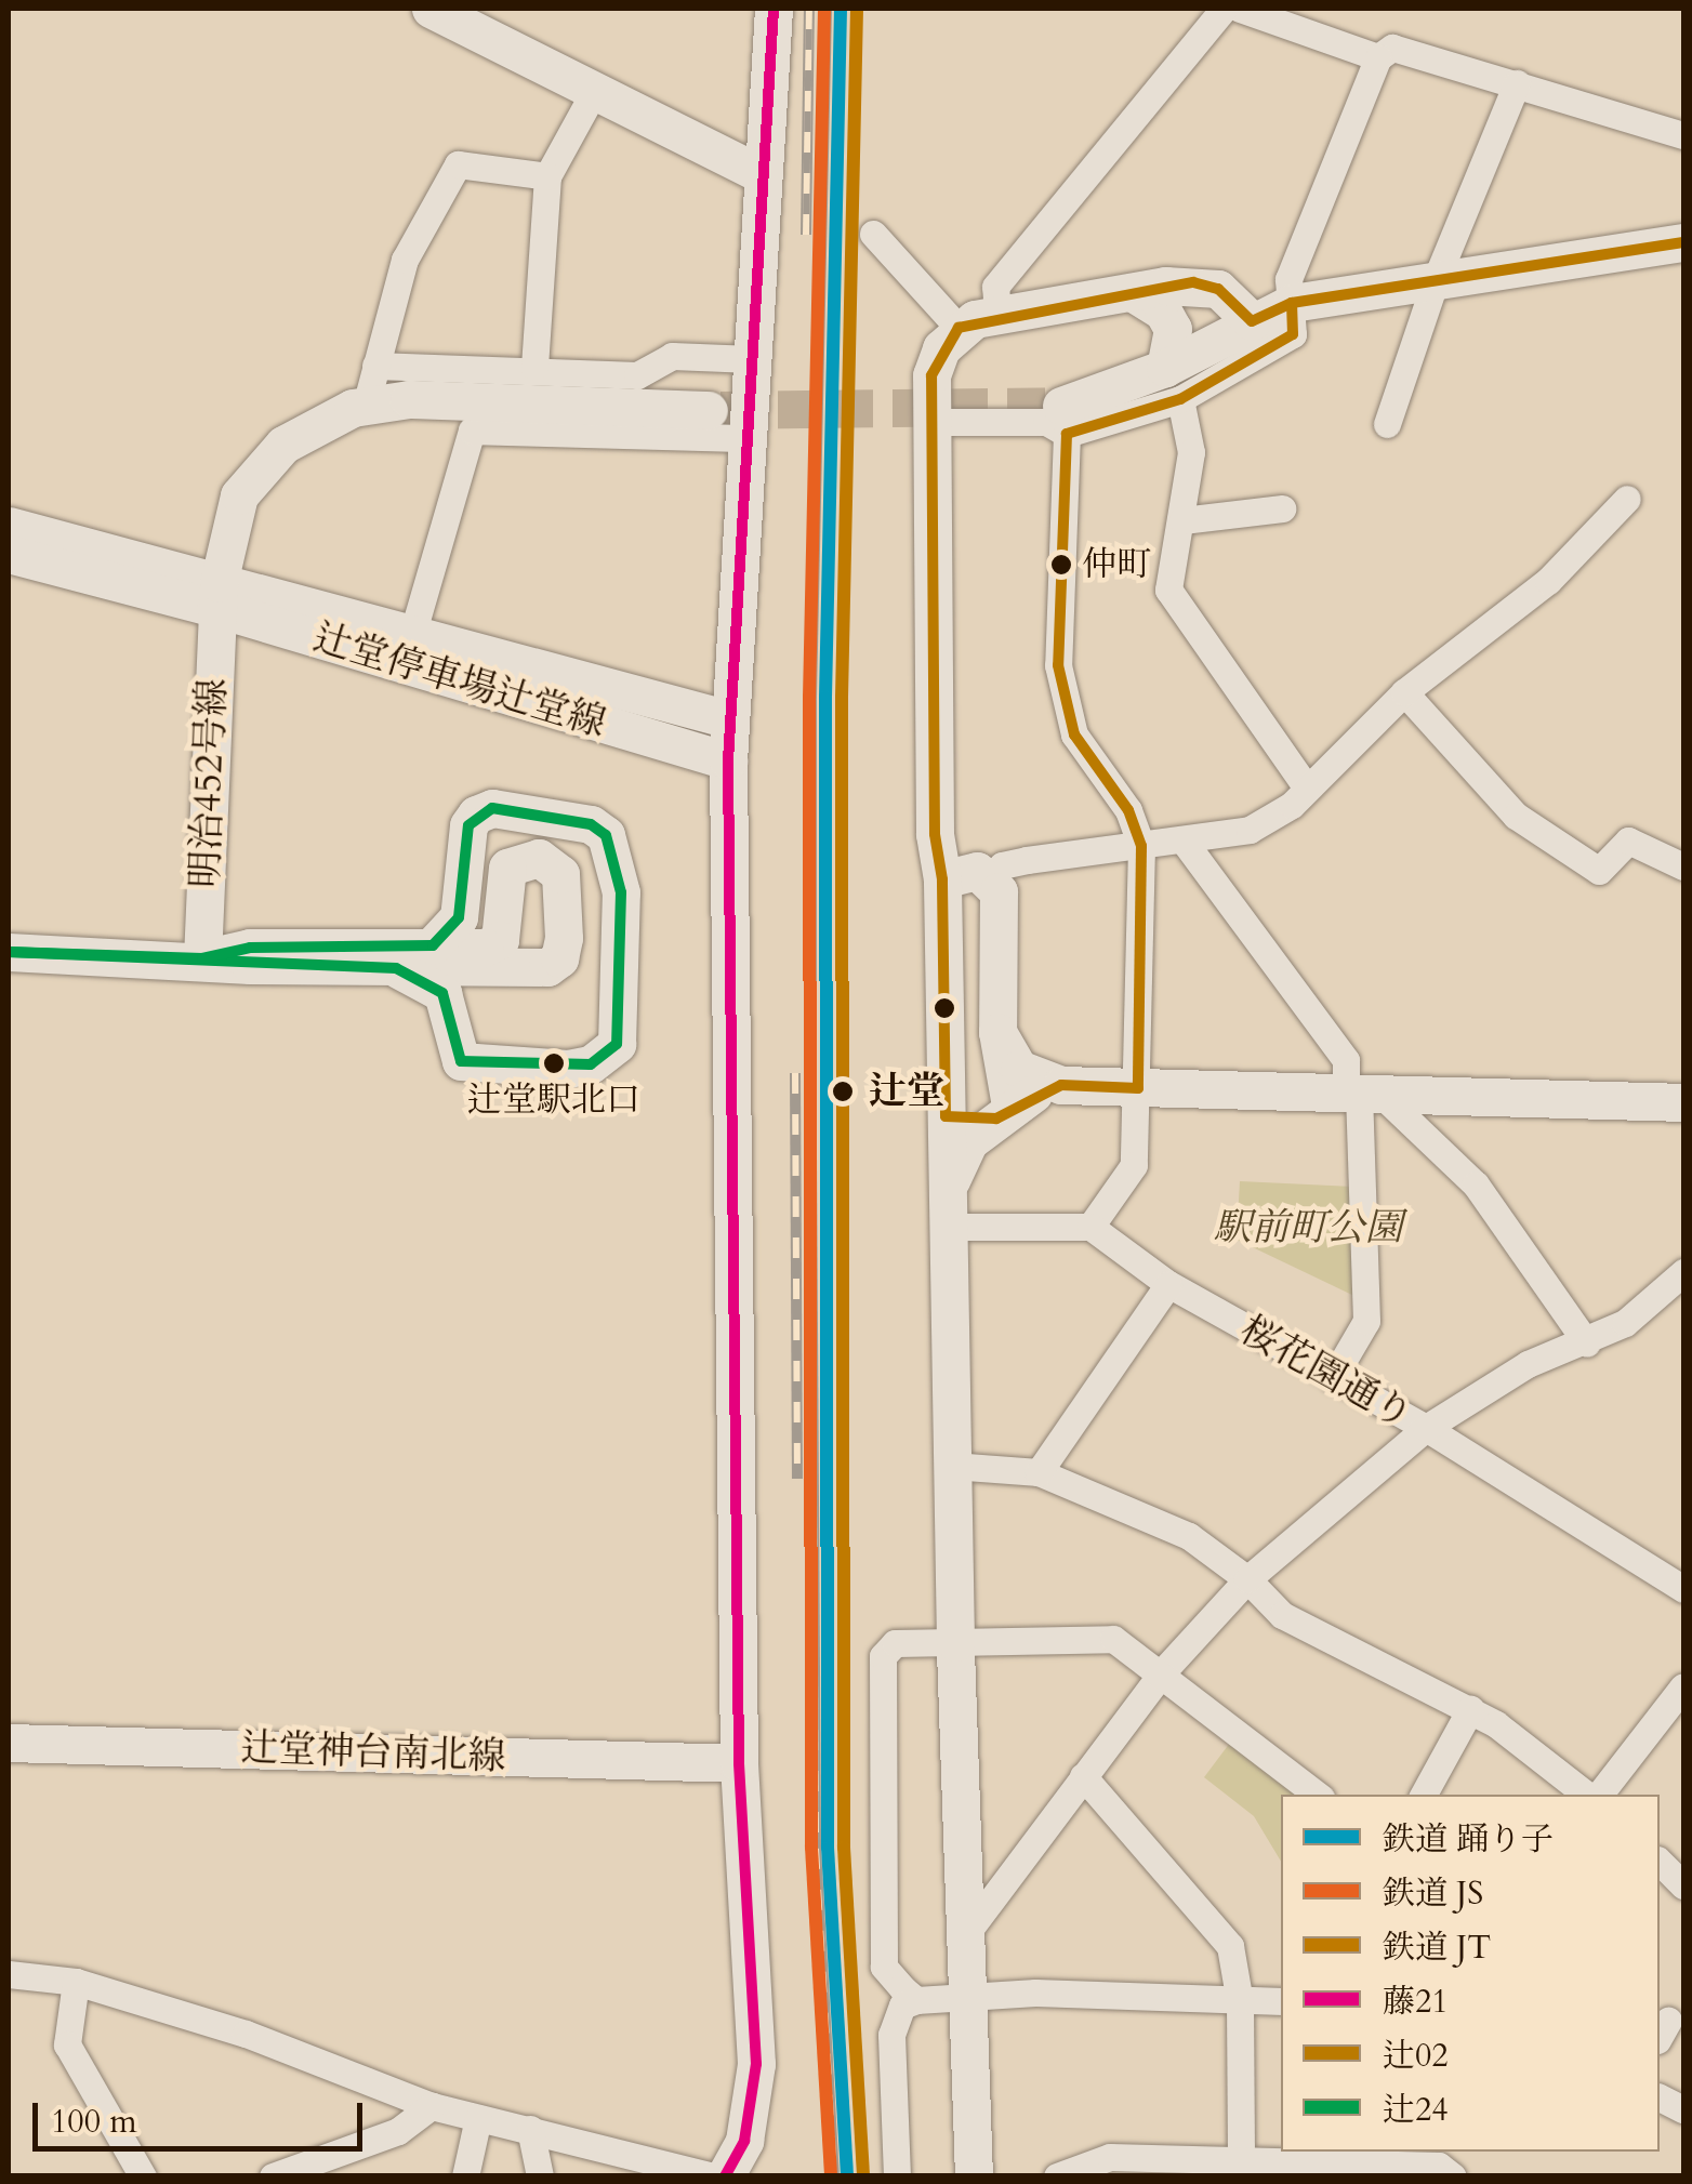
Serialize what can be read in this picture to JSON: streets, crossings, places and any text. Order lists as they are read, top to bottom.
{
  "streets": {
    "street": [
      "辻堂停車場辻堂線",
      "明治452号線",
      "桜花園通り",
      "辻堂神台南北線"
    ]
  },
  "crossings": [
    ["辻堂停車場辻堂線", "明治452号線"]
  ],
  "parks": ["駅前町公園"],
  "places": ["仲町", "辻堂駅北口", "辻堂"],
  "lines": [
    "rail line 踊り子",
    "rail line JS",
    "rail line JT",
    "transit line 藤21",
    "transit line 辻02",
    "transit line 辻24"
  ],
  "legend": [
    "鉄道 踊り子",
    "鉄道 JS",
    "鉄道 JT",
    "藤21",
    "辻02",
    "辻24"
  ],
  "scale_bar": "100 m"
}
